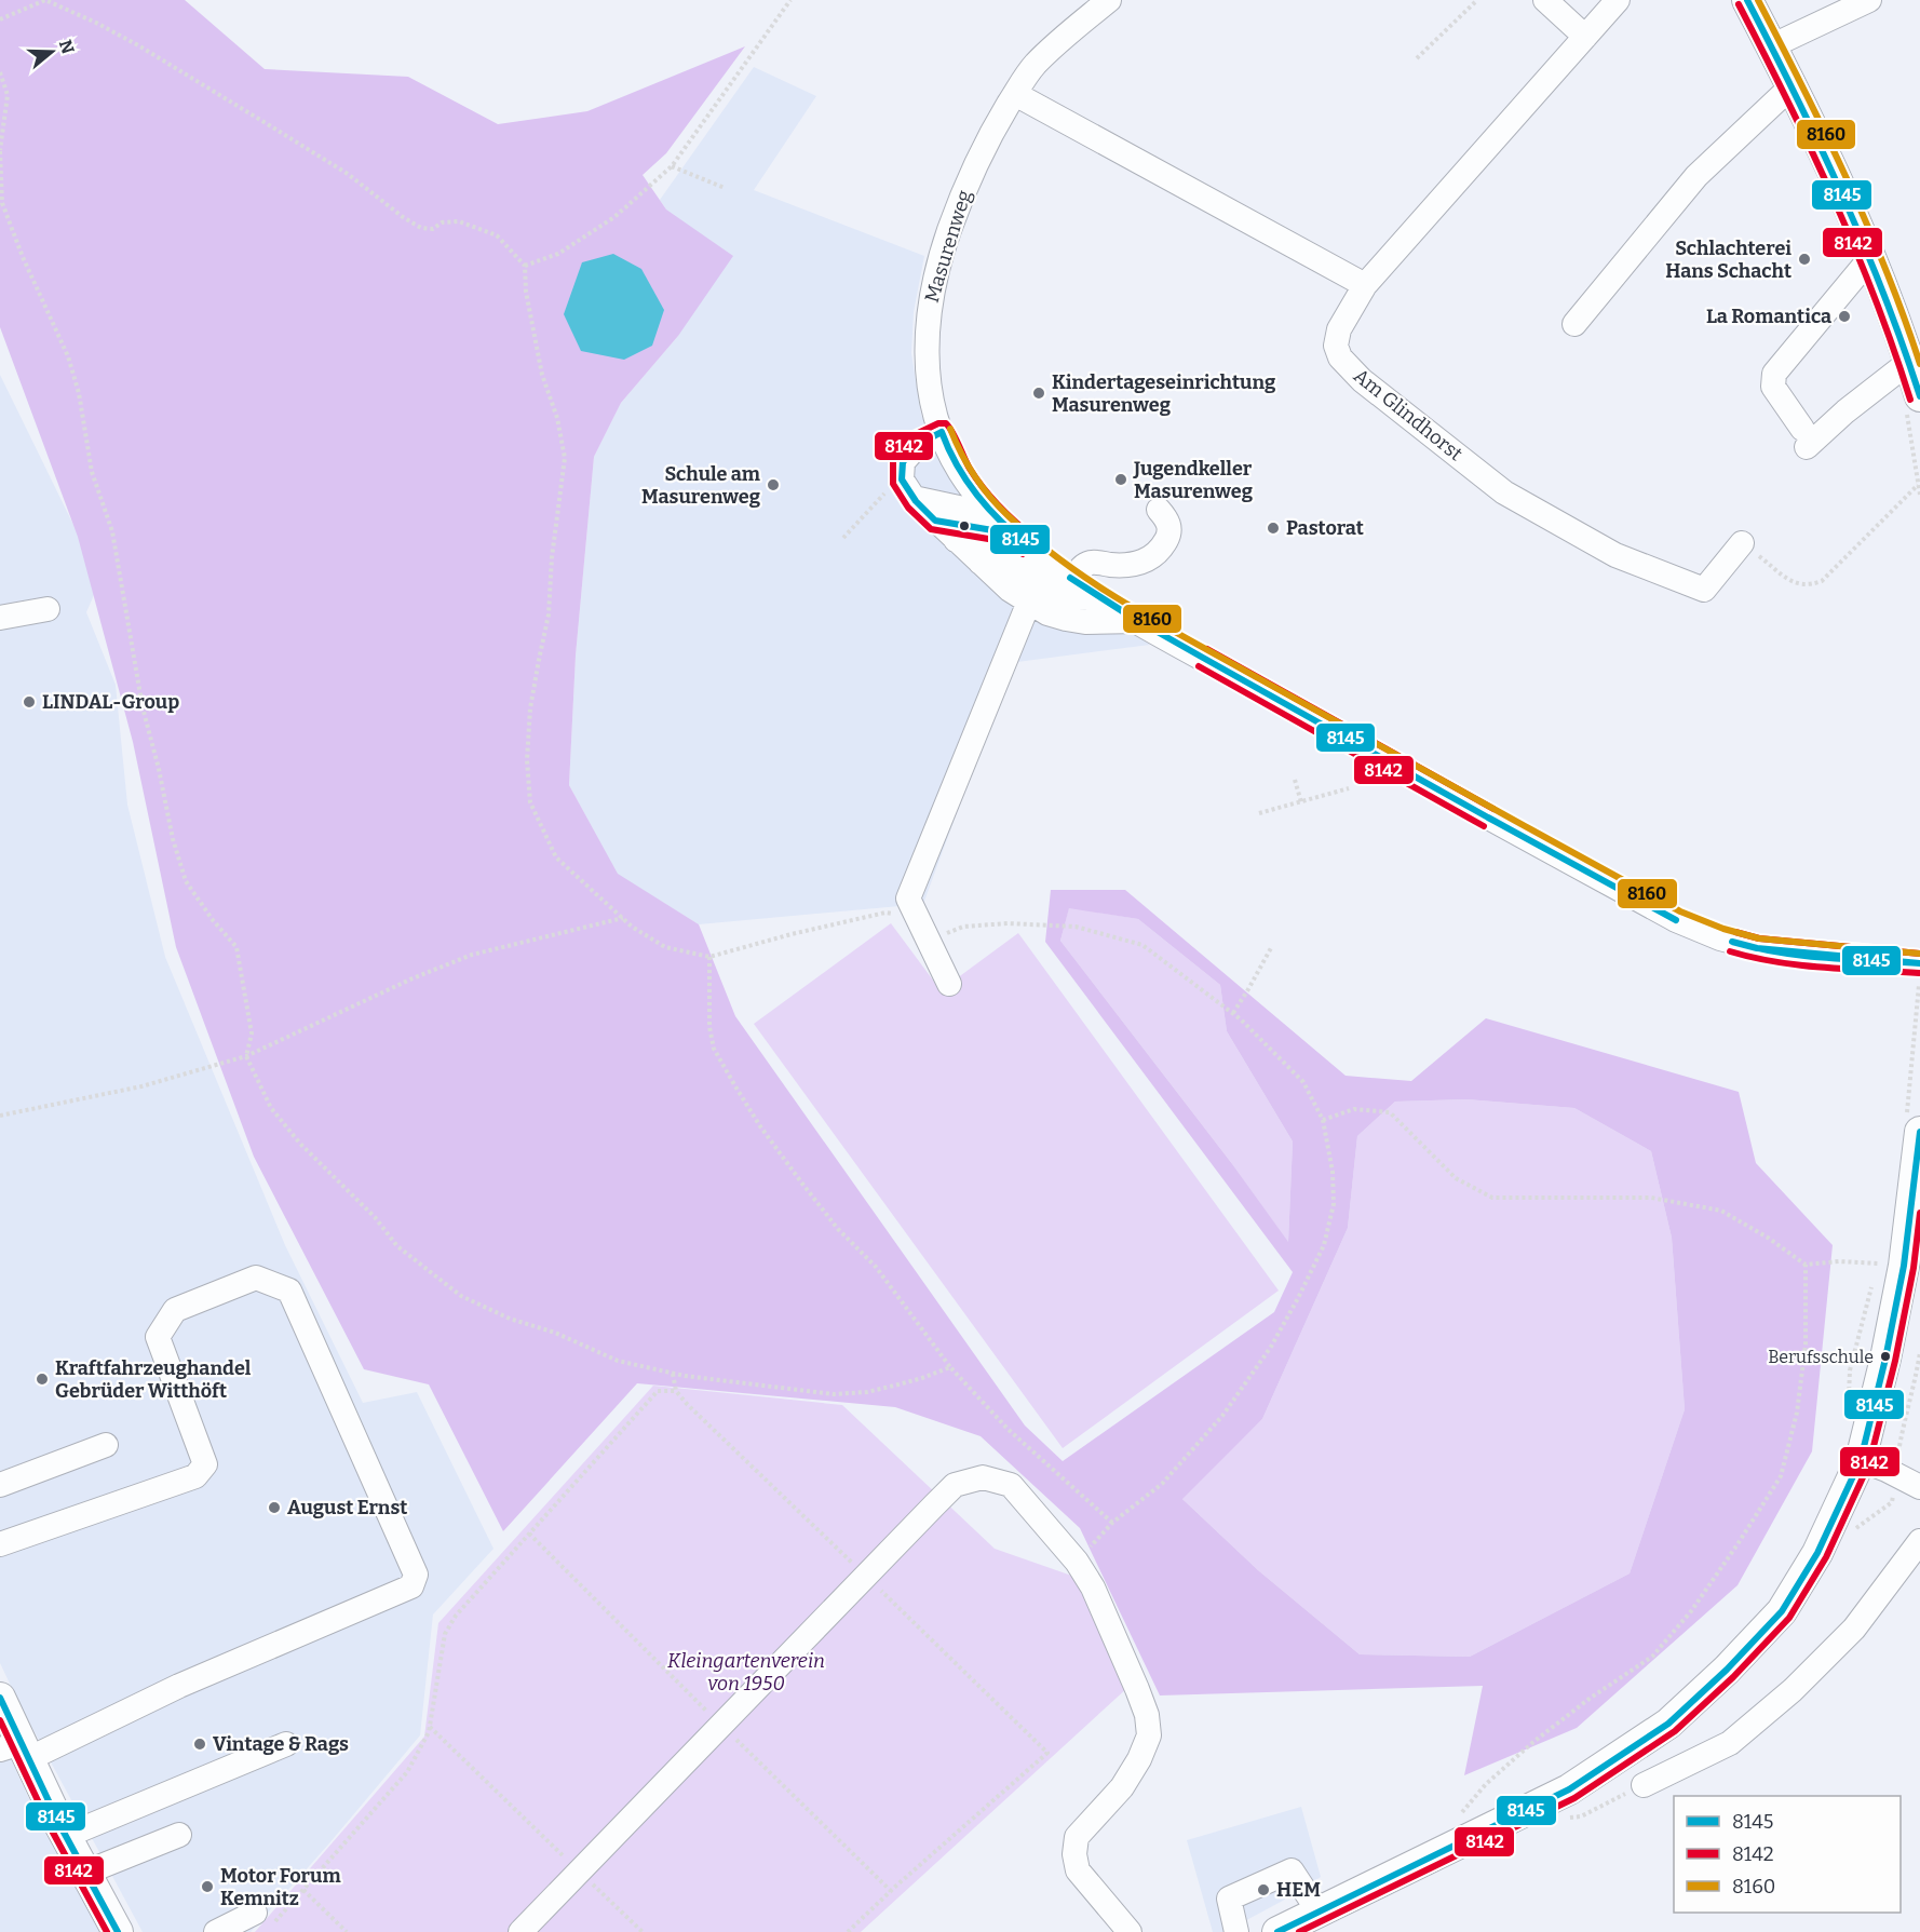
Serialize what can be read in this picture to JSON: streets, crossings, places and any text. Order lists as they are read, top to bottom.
{
  "streets": {
    "street": ["Masurenweg", "Am Glindhorst"]
  },
  "parks": ["Kleingartenverein von 1950"],
  "places": [
    "Schlachterei Hans Schacht",
    "La Romantica",
    "Kindertageseinrichtung Masurenweg",
    "Jugendkeller Masurenweg",
    "Schule am Masurenweg",
    "Pastorat",
    "LINDAL-Group",
    "Berufsschule",
    "Kraftfahrzeughandel Gebrüder Witthöft",
    "August Ernst",
    "Vintage & Rags",
    "Motor Forum Kemnitz",
    "HEM"
  ],
  "lines": ["transit line 8145", "transit line 8160", "transit line 8142"],
  "legend": ["8145", "8142", "8160"],
  "north": "right"
}
